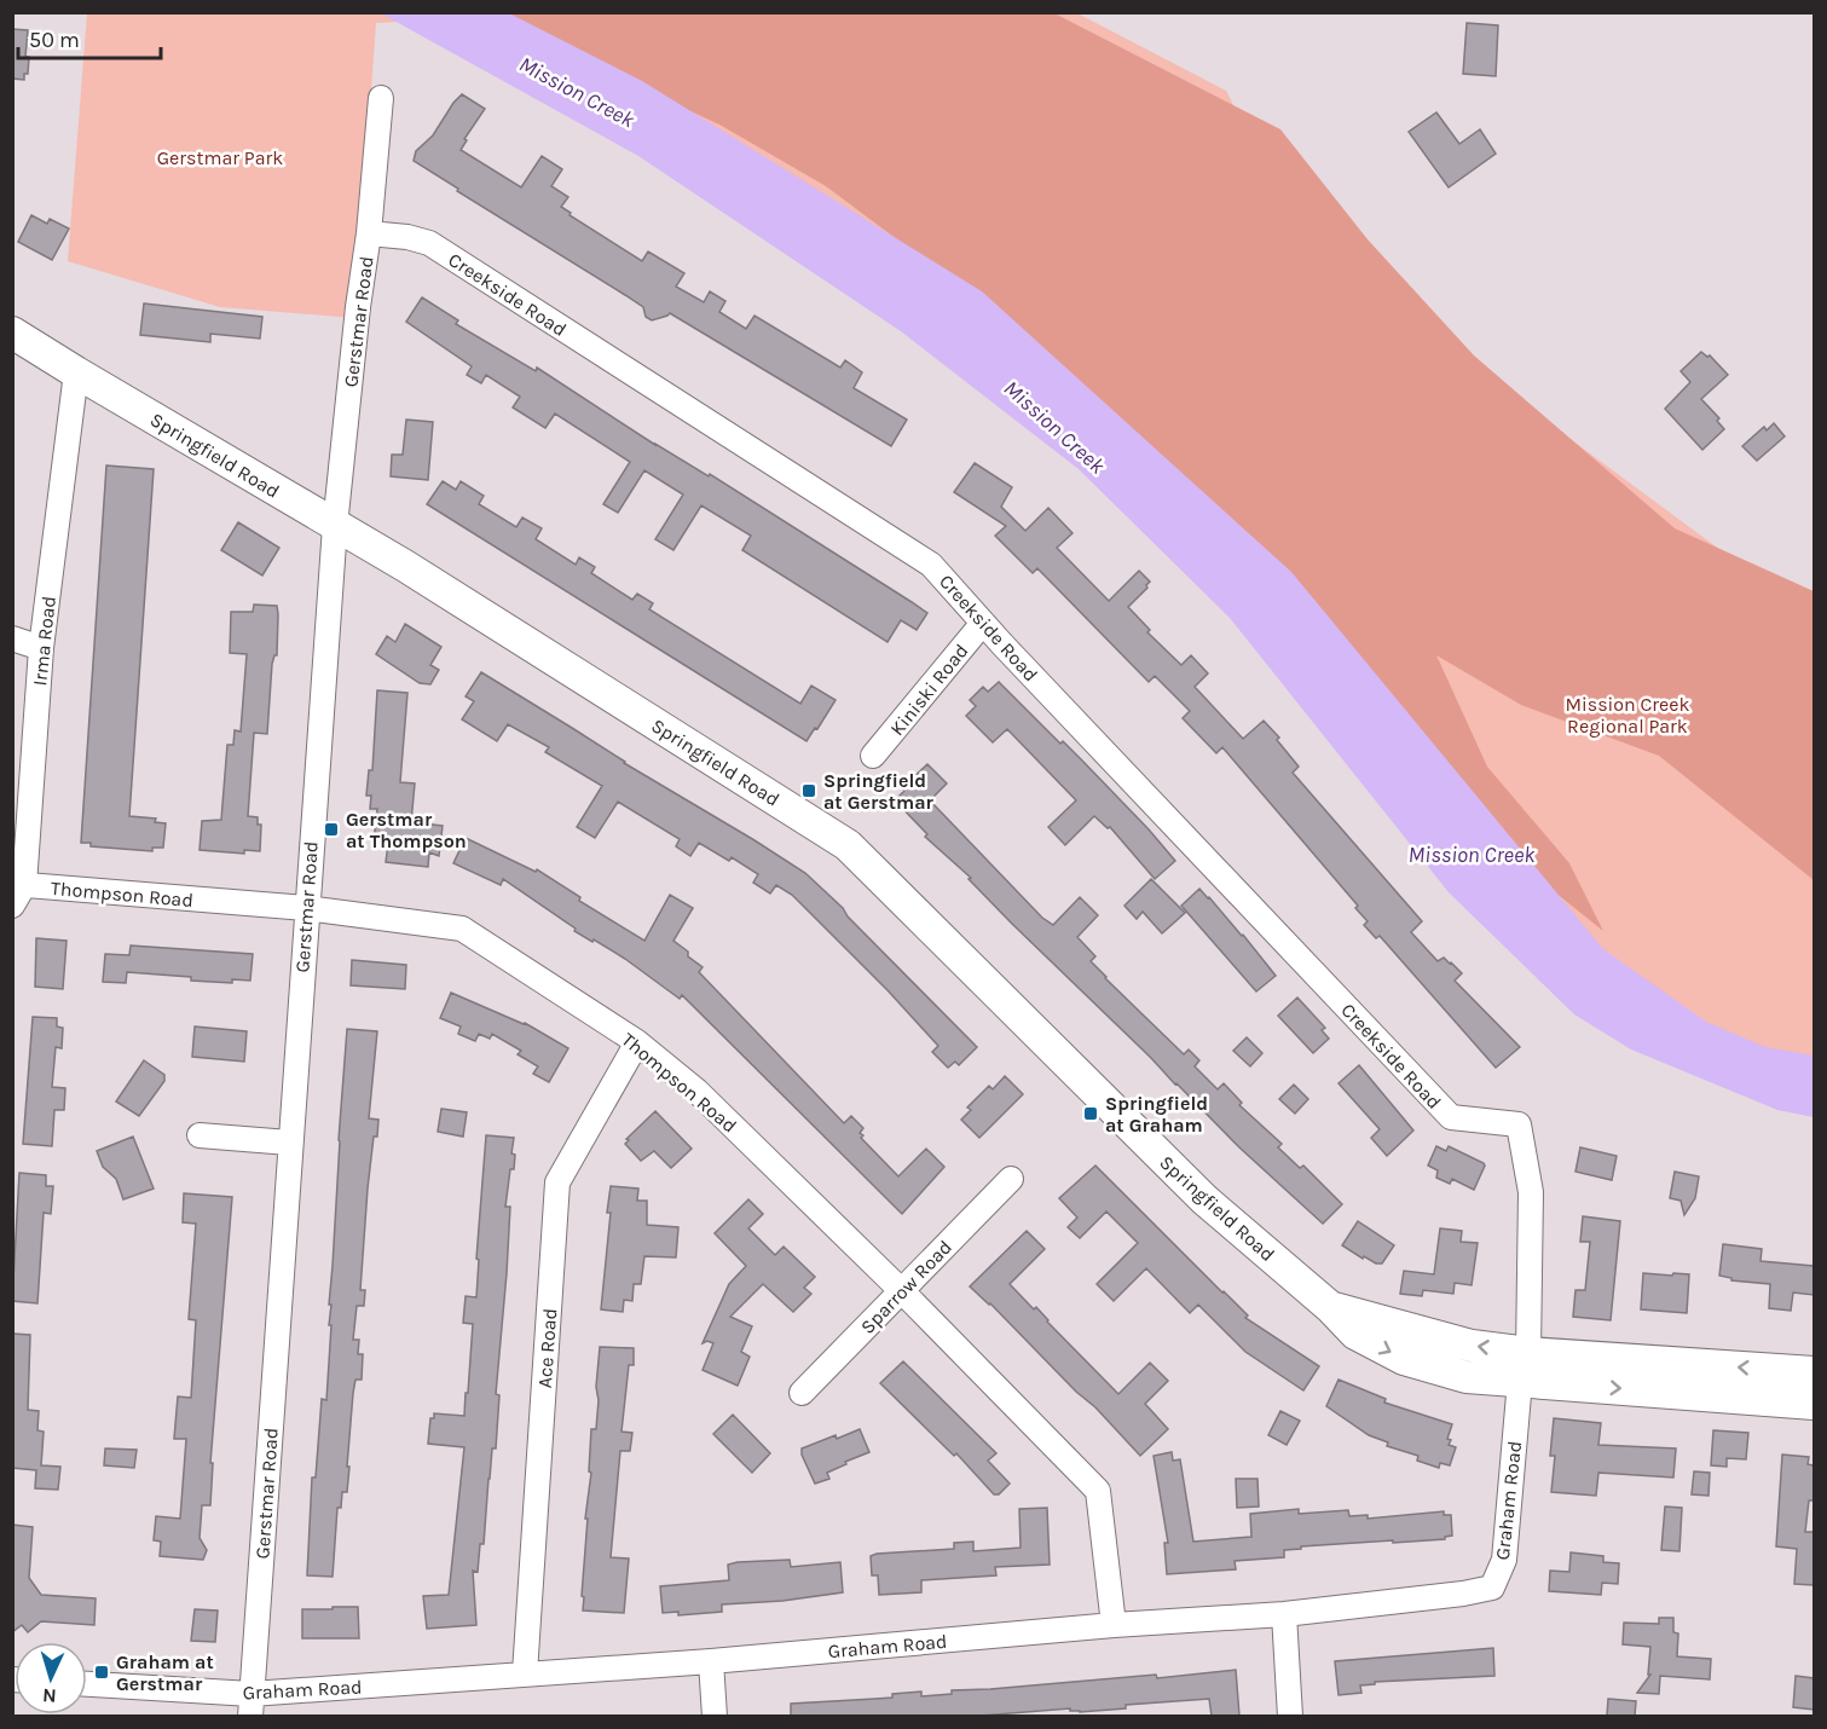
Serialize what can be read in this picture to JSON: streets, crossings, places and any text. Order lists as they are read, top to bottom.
{
  "streets": {
    "main road": ["Springfield Road"],
    "street": [
      "Creekside Road",
      "Gerstmar Road",
      "Irma Road",
      "Kiniski Road",
      "Thompson Road",
      "Sparrow Road",
      "Ace Road",
      "Graham Road"
    ]
  },
  "crossings": [
    ["Creekside Road", "Gerstmar Road"],
    ["Creekside Road", "Kiniski Road"],
    ["Creekside Road", "Graham Road"],
    ["Gerstmar Road", "Springfield Road"],
    ["Gerstmar Road", "Thompson Road"],
    ["Gerstmar Road", "Graham Road"],
    ["Springfield Road", "Irma Road"],
    ["Springfield Road", "Graham Road"],
    ["Irma Road", "Thompson Road"],
    ["Thompson Road", "Sparrow Road"],
    ["Thompson Road", "Ace Road"],
    ["Thompson Road", "Graham Road"],
    ["Ace Road", "Graham Road"]
  ],
  "water": ["Mission Creek"],
  "parks": ["Gerstmar Park", "Mission Creek Regional Park"],
  "places": {
    "transit": [
      "Springfield at Gerstmar",
      "Gerstmar at Thompson",
      "Springfield at Graham",
      "Graham at Gerstmar"
    ]
  },
  "scale_bar": "50 m",
  "north": "bottom"
}
